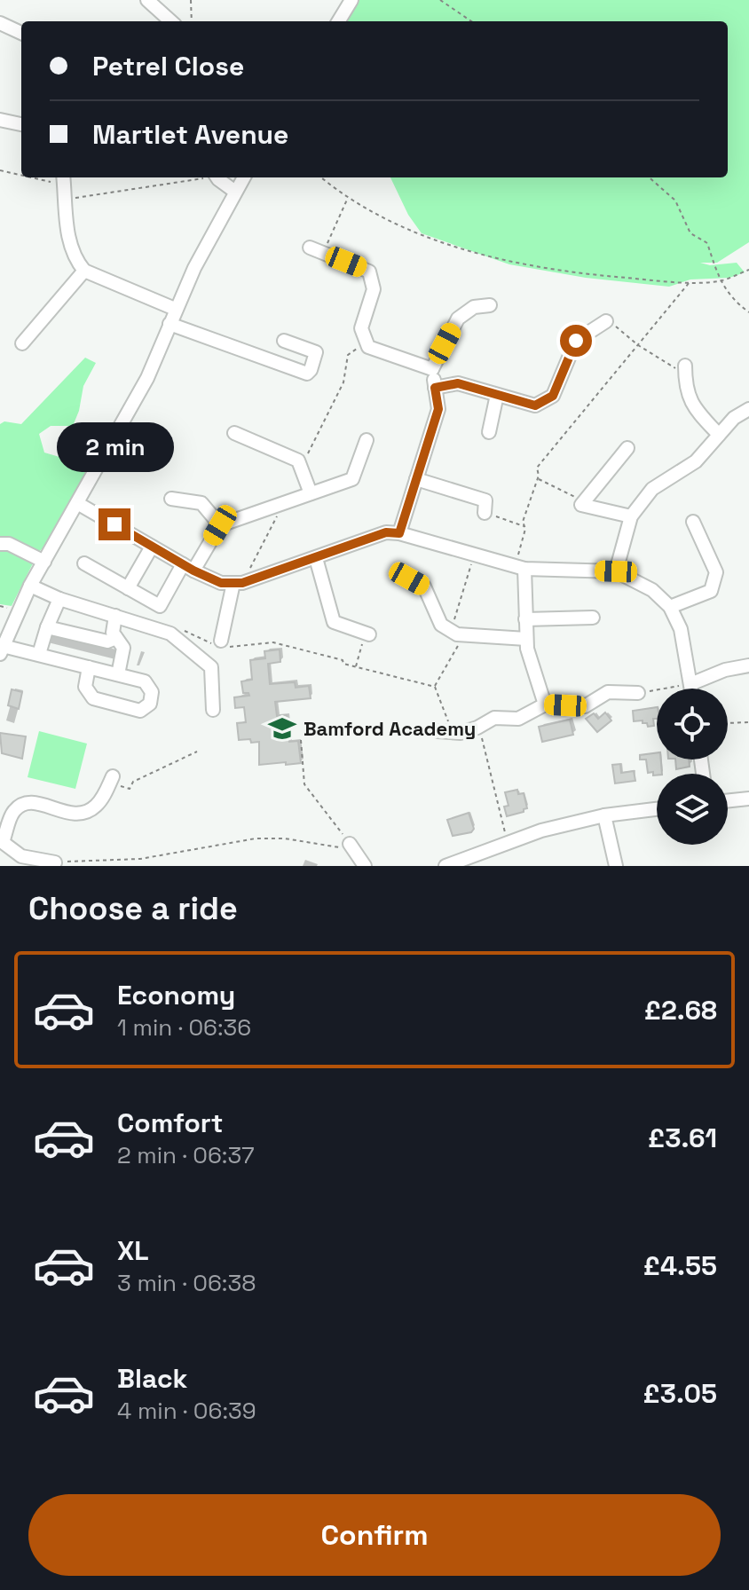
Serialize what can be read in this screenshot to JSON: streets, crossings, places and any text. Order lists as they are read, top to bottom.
{
  "places": {
    "school or university": ["Bamford Academy"]
  },
  "page": {
    "banner": ["Petrel Close", "Martlet Avenue"],
    "bubble": "2 min",
    "heading": "Choose a ride",
    "list": [
      {
        "name": "Economy",
        "note": "1 min · 06:36",
        "value": "£2.68"
      },
      {
        "name": "Comfort",
        "note": "2 min · 06:37",
        "value": "£3.61"
      },
      {
        "name": "XL",
        "note": "3 min · 06:38",
        "value": "£4.55"
      },
      {
        "name": "Black",
        "note": "4 min · 06:39",
        "value": "£3.05"
      }
    ],
    "buttons": "Confirm"
  }
}
